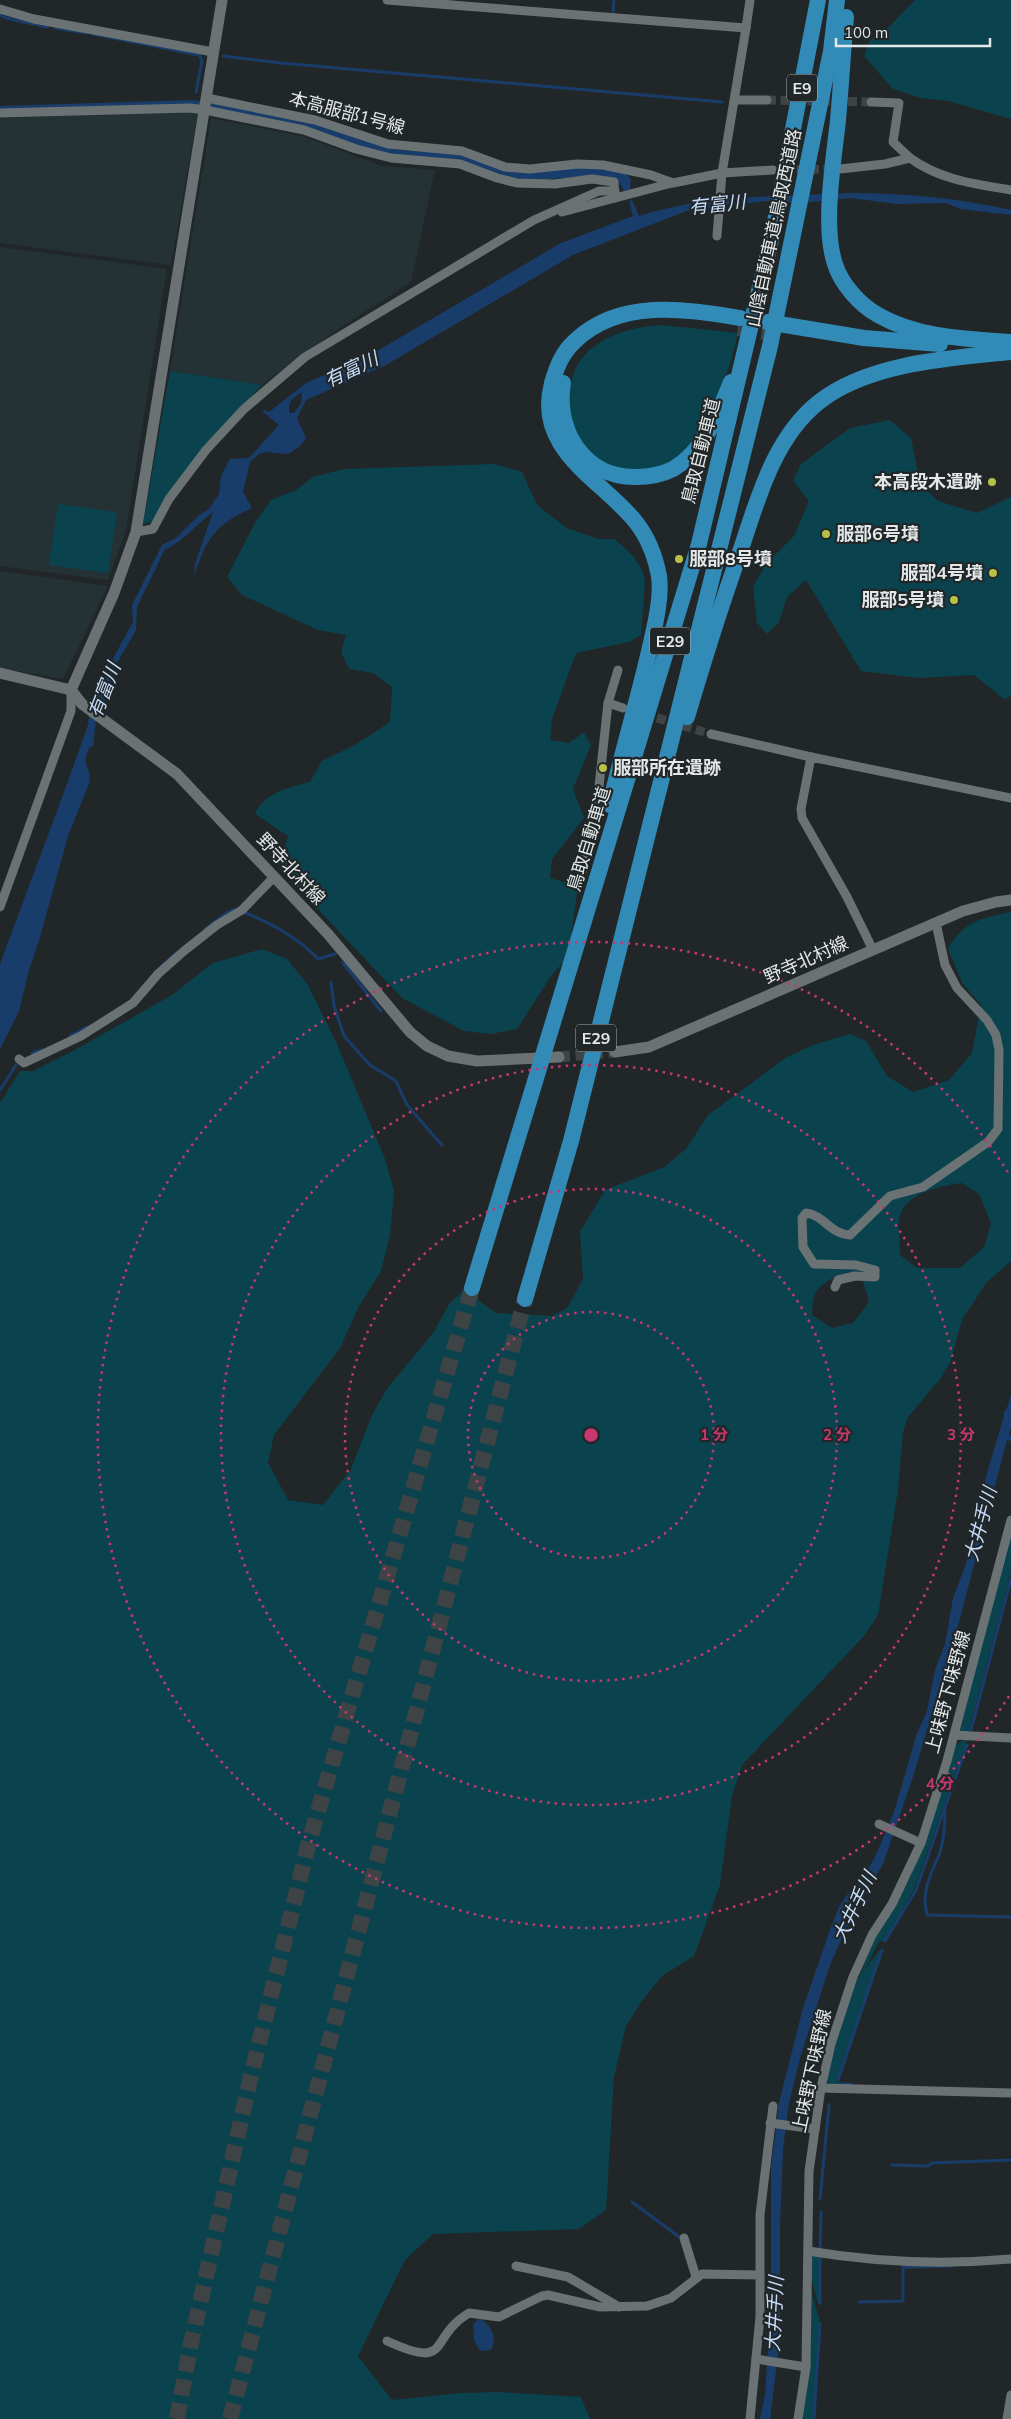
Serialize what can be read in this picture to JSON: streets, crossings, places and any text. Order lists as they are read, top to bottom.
{
  "streets": {
    "highway": [
      "E9",
      "山陰自動車道;鳥取西道路",
      "鳥取自動車道",
      "E29"
    ],
    "street": ["本高服部1号線", "野寺北村線", "上味野下味野線"]
  },
  "crossings": [
    ["山陰自動車道;鳥取西道路", "鳥取自動車道"],
    ["山陰自動車道;鳥取西道路", "E29"]
  ],
  "water": ["有富川", "大井手川"],
  "places": [
    "本高段木遺跡",
    "服部6号墳",
    "服部8号墳",
    "服部4号墳",
    "服部5号墳",
    "服部所在遺跡"
  ],
  "scale_bar": "100 m",
  "rings": [
    "1 分",
    "2 分",
    "3 分",
    "4 分"
  ]
}
